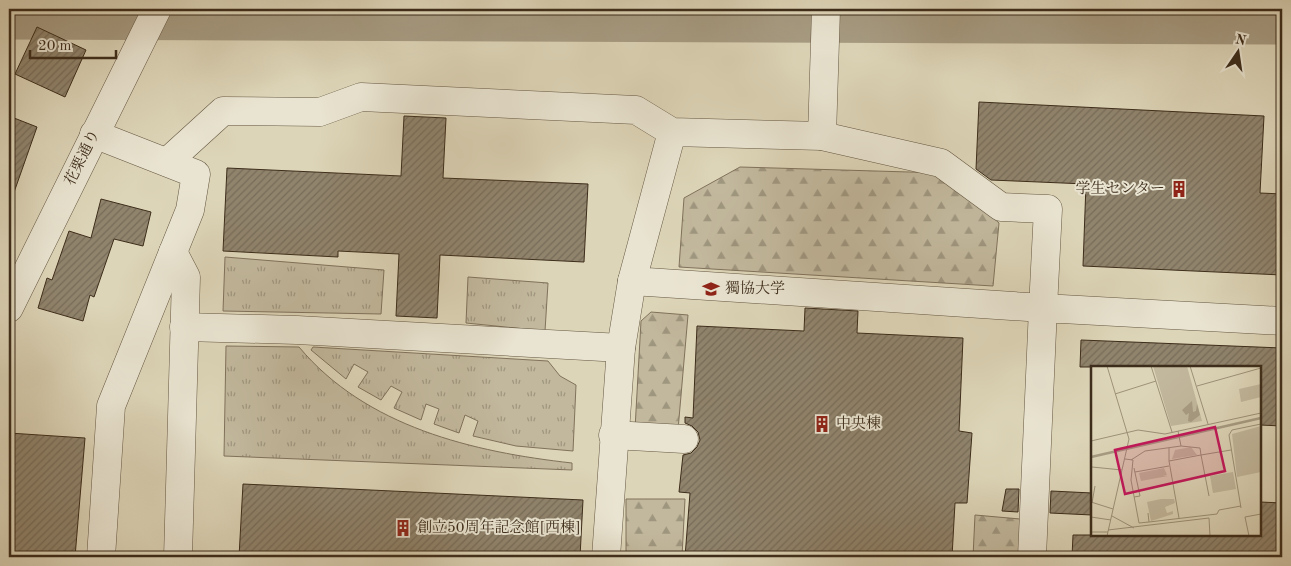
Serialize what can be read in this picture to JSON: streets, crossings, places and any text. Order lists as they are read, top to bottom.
{
  "streets": {
    "street": ["花栗通り"]
  },
  "places": {
    "building": ["学生センター", "中央棟", "創立50周年記念館[西棟]"],
    "school or university": ["獨協大学"]
  },
  "scale_bar": "20 m",
  "north": "top"
}
